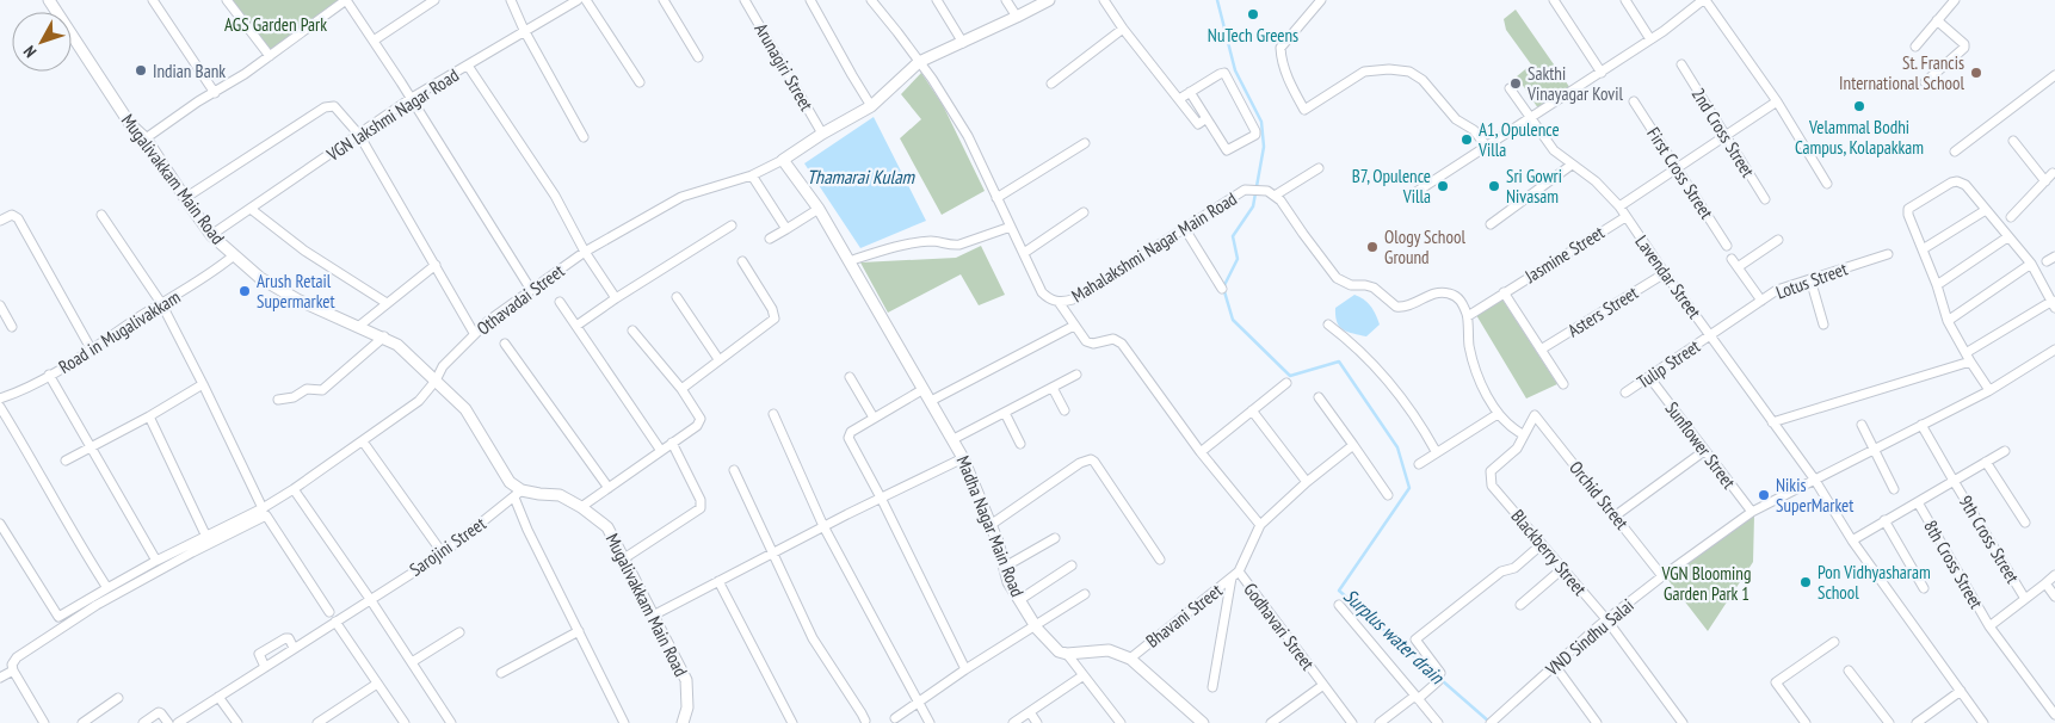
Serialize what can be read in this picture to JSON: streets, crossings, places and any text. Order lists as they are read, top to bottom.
{
  "streets": {
    "street": [
      "Arunagiri Street",
      "VGN lakshmi Nagar Road",
      "2nd Cross Street",
      "First Cross Street",
      "Mugalivakkam Main Road",
      "Mahalakshmi Nagar Main Road",
      "Jasmine Street",
      "Lavendar Street",
      "Lotus Street",
      "Othavadai Street",
      "Asters Street",
      "Road in Mugalivakkam",
      "Tulip Street",
      "Sunflower Street",
      "Orchid Street",
      "Madha Nagar Main Road",
      "9th Cross Street",
      "Sarojini Street",
      "Blackberry Street",
      "8th Cross Street",
      "Bhavani Street",
      "Godhavari Street",
      "VND Sindhu Salai"
    ]
  },
  "crossings": [
    ["VGN lakshmi Nagar Road", "Mugalivakkam Main Road"],
    ["Mugalivakkam Main Road", "Othavadai Street"],
    ["Mugalivakkam Main Road", "Road in Mugalivakkam"],
    ["Mugalivakkam Main Road", "Sarojini Street"],
    ["Mahalakshmi Nagar Main Road", "Jasmine Street"],
    ["Jasmine Street", "Lavendar Street"],
    ["Lavendar Street", "Lotus Street"],
    ["Lavendar Street", "Asters Street"],
    ["Lavendar Street", "Tulip Street"],
    ["Lavendar Street", "VND Sindhu Salai"],
    ["Lotus Street", "Tulip Street"],
    ["Othavadai Street", "Madha Nagar Main Road"],
    ["Tulip Street", "Sunflower Street"],
    ["Sunflower Street", "VND Sindhu Salai"],
    ["Orchid Street", "Blackberry Street"],
    ["Orchid Street", "VND Sindhu Salai"],
    ["9th Cross Street", "VND Sindhu Salai"],
    ["Blackberry Street", "VND Sindhu Salai"],
    ["Bhavani Street", "Godhavari Street"]
  ],
  "water": ["Thamarai Kulam", "Surplus water drain"],
  "parks": ["AGS Garden Park", "VGN Blooming Garden Park 1"],
  "places": [
    "NuTech Greens",
    "Indian Bank",
    "St. Francis International School",
    "Sakthi Vinayagar Kovil",
    "Velammal Bodhi Campus, Kolapakkam",
    "A1, Opulence Villa",
    "B7, Opulence Villa",
    "Sri Gowri Nivasam",
    "Ology School Ground",
    "Arush Retail Supermarket",
    "Nikis SuperMarket",
    "Pon Vidhyasharam School"
  ],
  "north": "bottom left"
}
